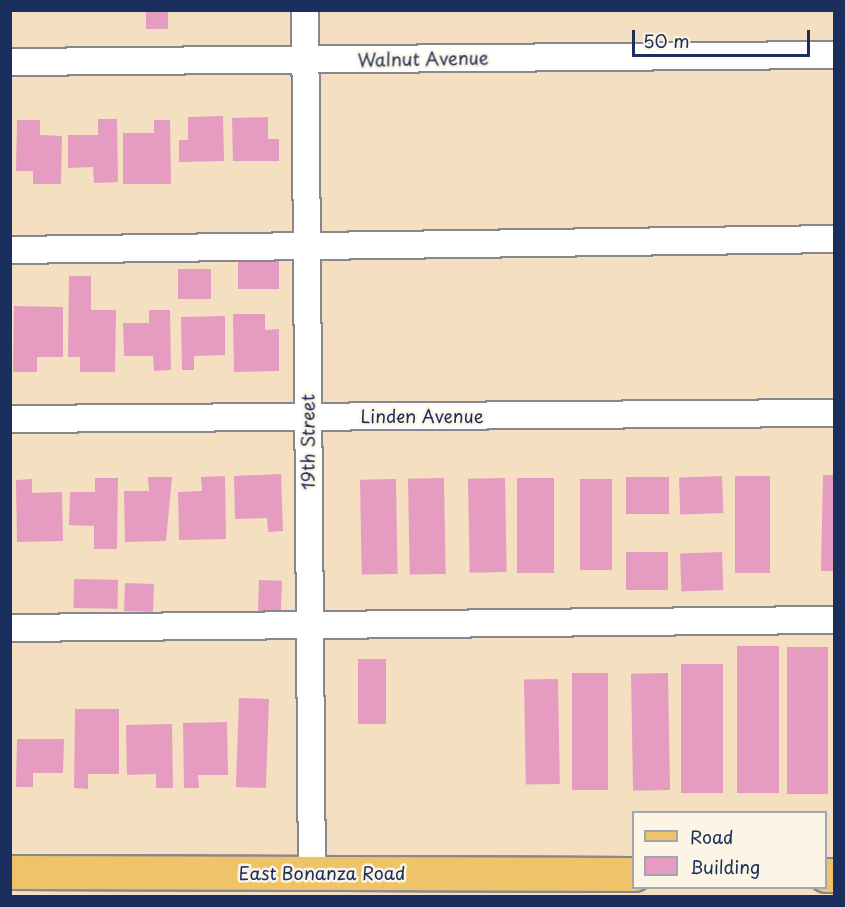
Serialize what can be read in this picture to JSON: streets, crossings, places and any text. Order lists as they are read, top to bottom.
{
  "streets": {
    "main road": ["East Bonanza Road"],
    "street": ["Walnut Avenue", "Linden Avenue", "19th Street"]
  },
  "crossings": [
    ["Walnut Avenue", "19th Street"],
    ["Linden Avenue", "19th Street"],
    ["19th Street", "East Bonanza Road"]
  ],
  "legend": ["Road", "Building"],
  "scale_bar": "50 m"
}
